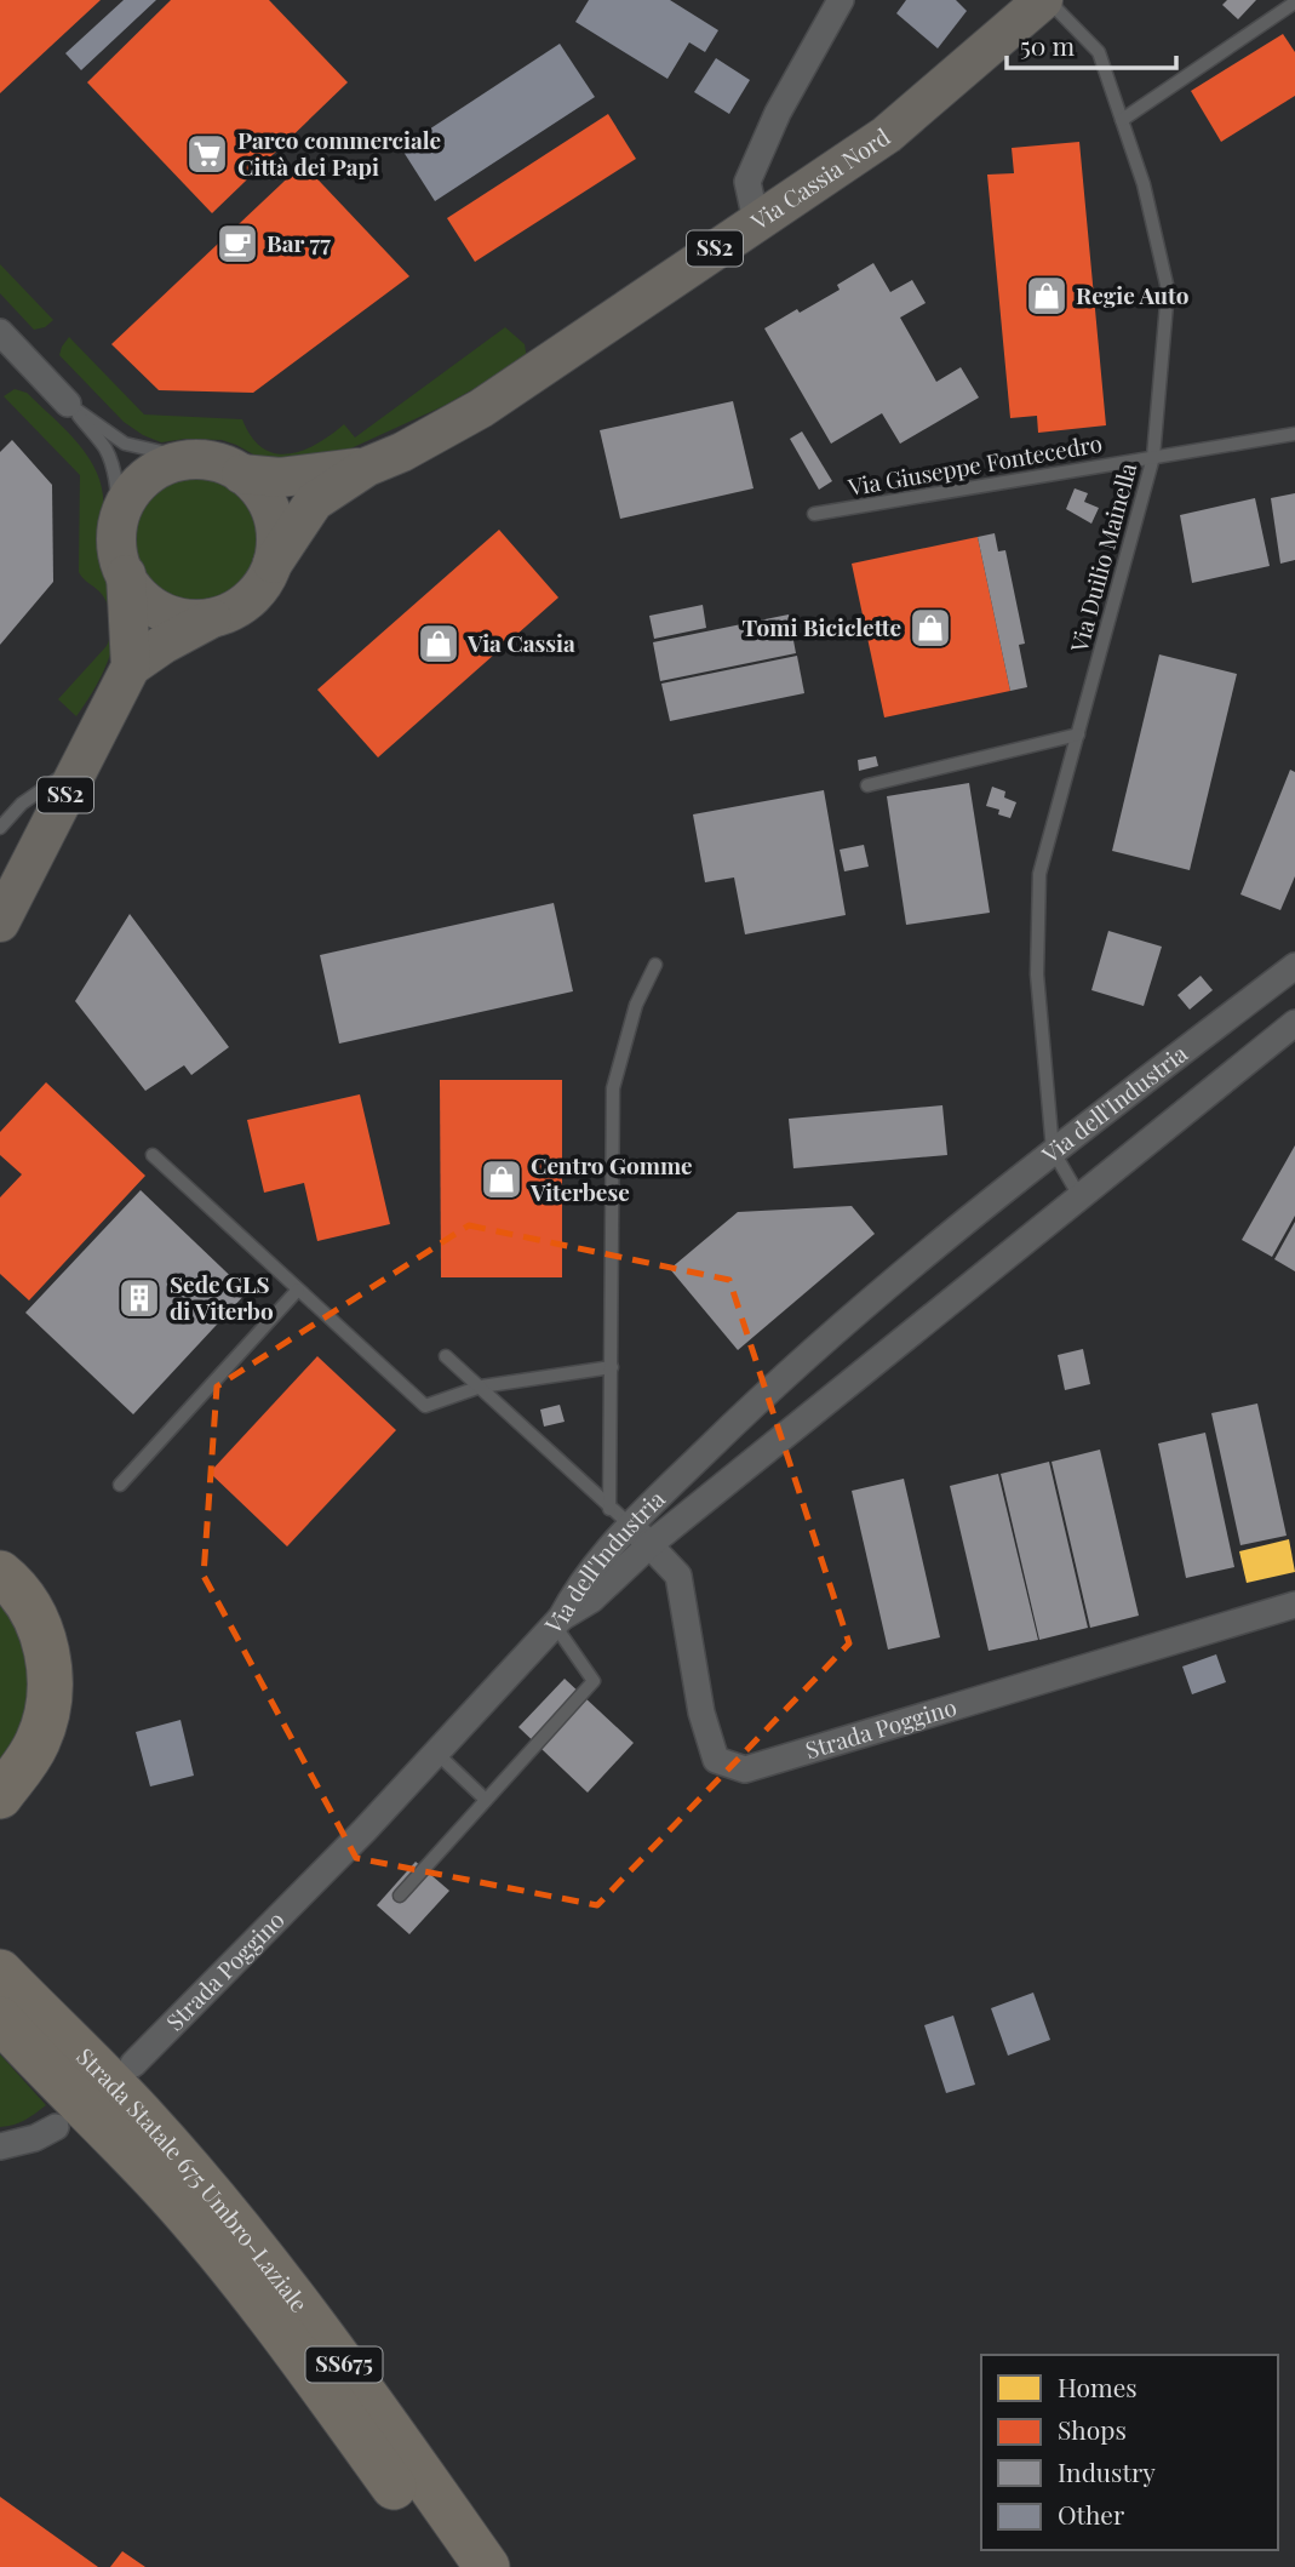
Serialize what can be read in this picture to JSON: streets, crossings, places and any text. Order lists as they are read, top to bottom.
{
  "streets": {
    "highway": ["Strada Statale 675 Umbro-Laziale", "SS675"],
    "main road": ["Via Cassia Nord", "SS2"],
    "street": ["Via dell'Industria", "Strada Poggino"],
    "lane": ["Via Giuseppe Fontecedro", "Via Duilio Mainella"]
  },
  "crossings": [
    ["Via Cassia Nord", "SS2"],
    ["Via Cassia Nord", "Via Duilio Mainella"],
    ["Via Giuseppe Fontecedro", "Via Duilio Mainella"],
    ["Via Duilio Mainella", "Via dell'Industria"],
    ["Via dell'Industria", "Strada Poggino"]
  ],
  "places": {
    "supermarket": ["Parco commerciale Città dei Papi"],
    "cafe": ["Bar 77"],
    "shop": [
      "Regie Auto",
      "Tomi Biciclette",
      "Via Cassia",
      "Centro Gomme Viterbese"
    ],
    "building": ["Sede GLS di Viterbo"]
  },
  "legend": [
    "Homes",
    "Shops",
    "Industry",
    "Other"
  ],
  "scale_bar": "50 m"
}
